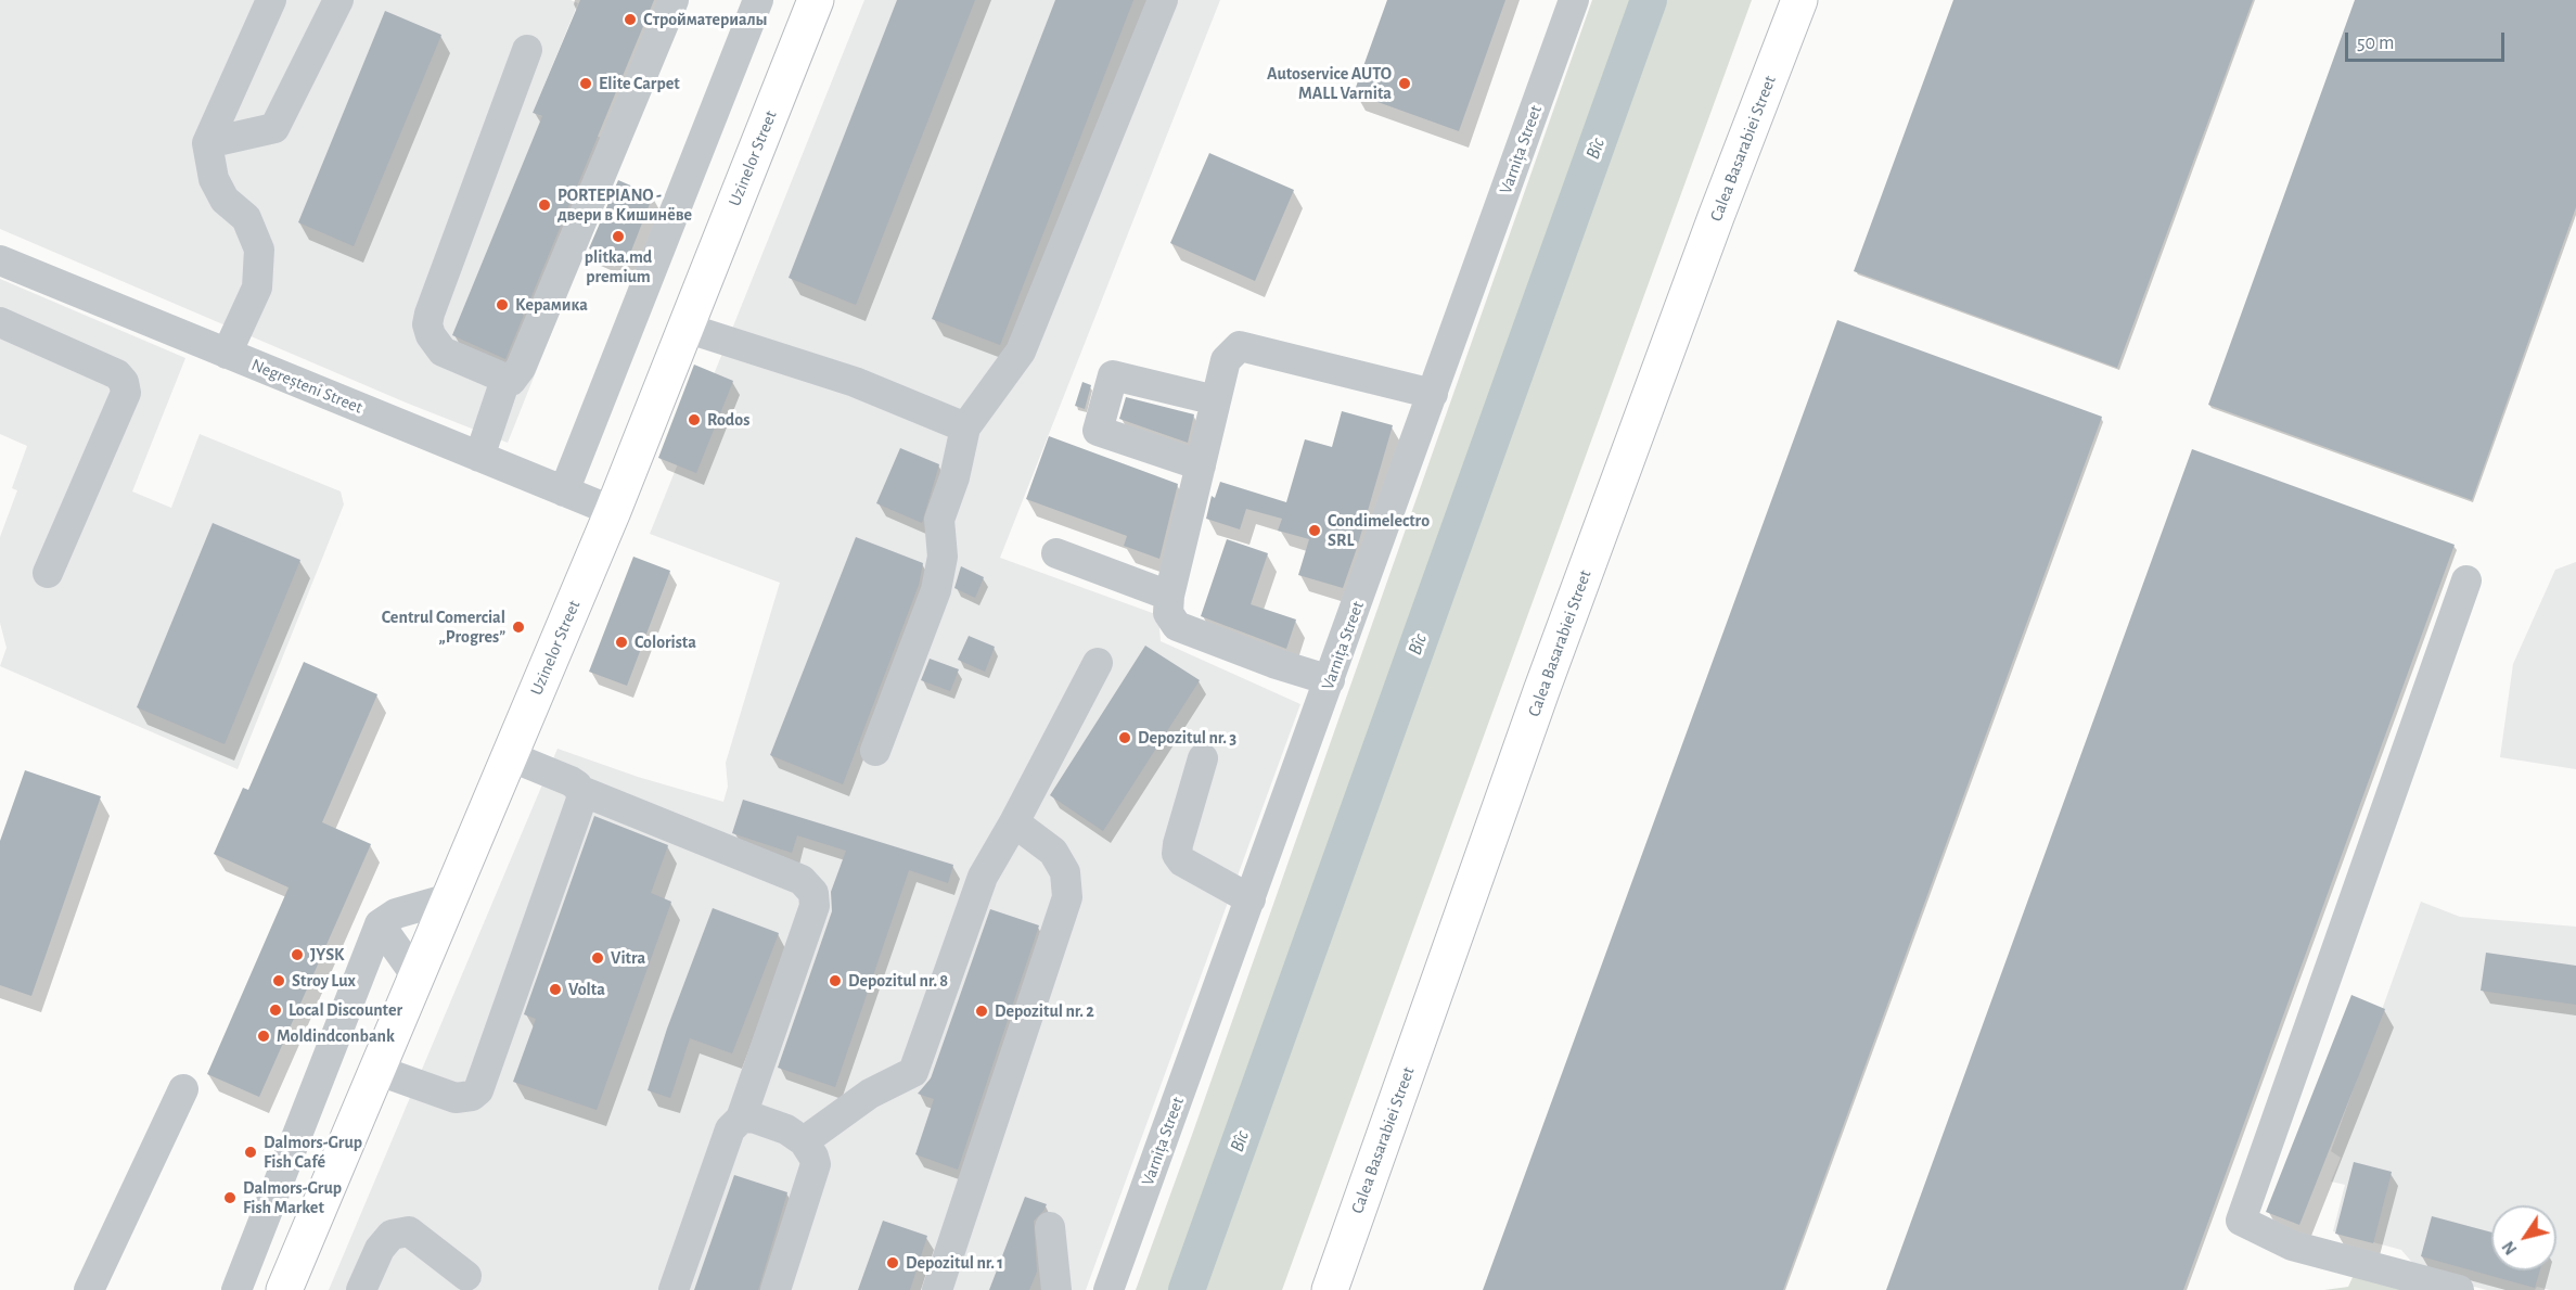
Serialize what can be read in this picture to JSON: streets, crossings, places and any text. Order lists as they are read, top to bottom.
{
  "streets": {
    "main road": ["Calea Basarabiei Street", "Uzinelor Street"],
    "street": ["Varnița Street", "Negreșteni Street"]
  },
  "crossings": [
    ["Uzinelor Street", "Negreșteni Street"]
  ],
  "water": ["Bîc"],
  "places": [
    "Стройматериалы",
    "Elite Carpet",
    "Autoservice AUTO MALL Varnita",
    "PORTEPIANO - двери в Кишинёве",
    "plitka.md premium",
    "Керамика",
    "Rodos",
    "Condimelectro SRL",
    "Centrul Comercial „Progres”",
    "Colorista",
    "Depozitul nr. 3",
    "JYSK",
    "Vitra",
    "Stroy Lux",
    "Depozitul nr. 8",
    "Volta",
    "Local Discounter",
    "Depozitul nr. 2",
    "Moldindconbank",
    "Dalmors-Grup Fish Café",
    "Dalmors-Grup Fish Market",
    "Depozitul nr. 1"
  ],
  "scale_bar": "50 m",
  "north": "bottom left"
}
